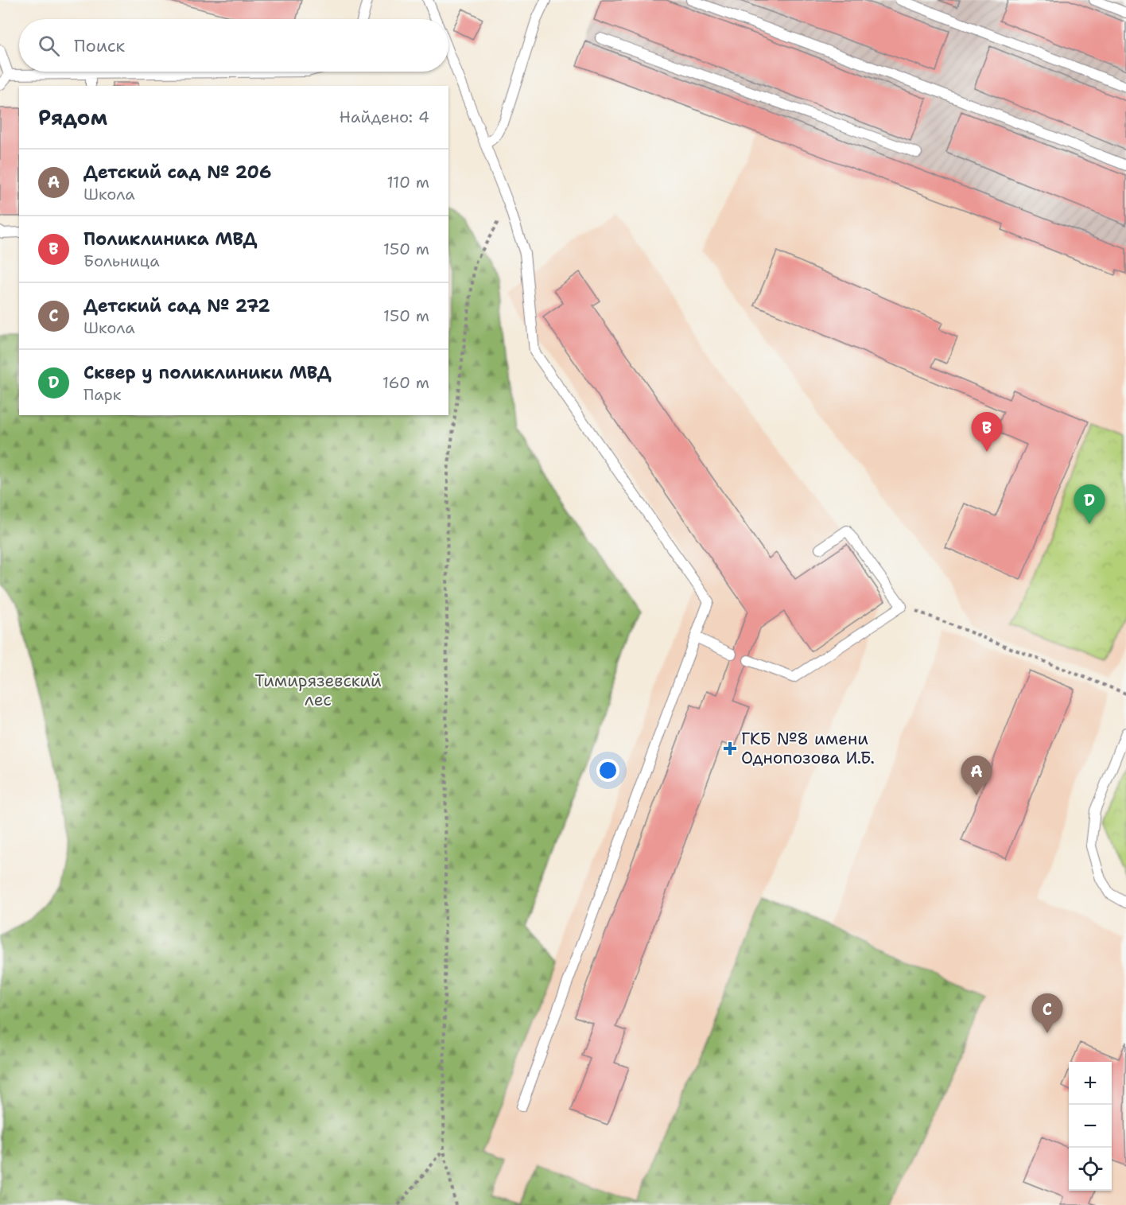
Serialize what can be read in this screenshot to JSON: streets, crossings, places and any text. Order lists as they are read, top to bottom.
{
  "parks": ["Тимирязевский лес"],
  "places": {
    "health": ["ГКБ №8 имени Однопозова И.Б."]
  },
  "page": {
    "search": "Поиск",
    "heading": ["Рядом", "Найдено: 4"],
    "list": [
      {
        "mark": "A",
        "name": "Детский сад № 206",
        "note": "Школа",
        "value": "110 m"
      },
      {
        "mark": "B",
        "name": "Поликлиника МВД",
        "note": "Больница",
        "value": "150 m"
      },
      {
        "mark": "C",
        "name": "Детский сад № 272",
        "note": "Школа",
        "value": "150 m"
      },
      {
        "mark": "D",
        "name": "Сквер у поликлиники МВД",
        "note": "Парк",
        "value": "160 m"
      }
    ],
    "pins": [
      "B",
      "D",
      "A",
      "C"
    ],
    "map_buttons": ["+", "−"]
  }
}
